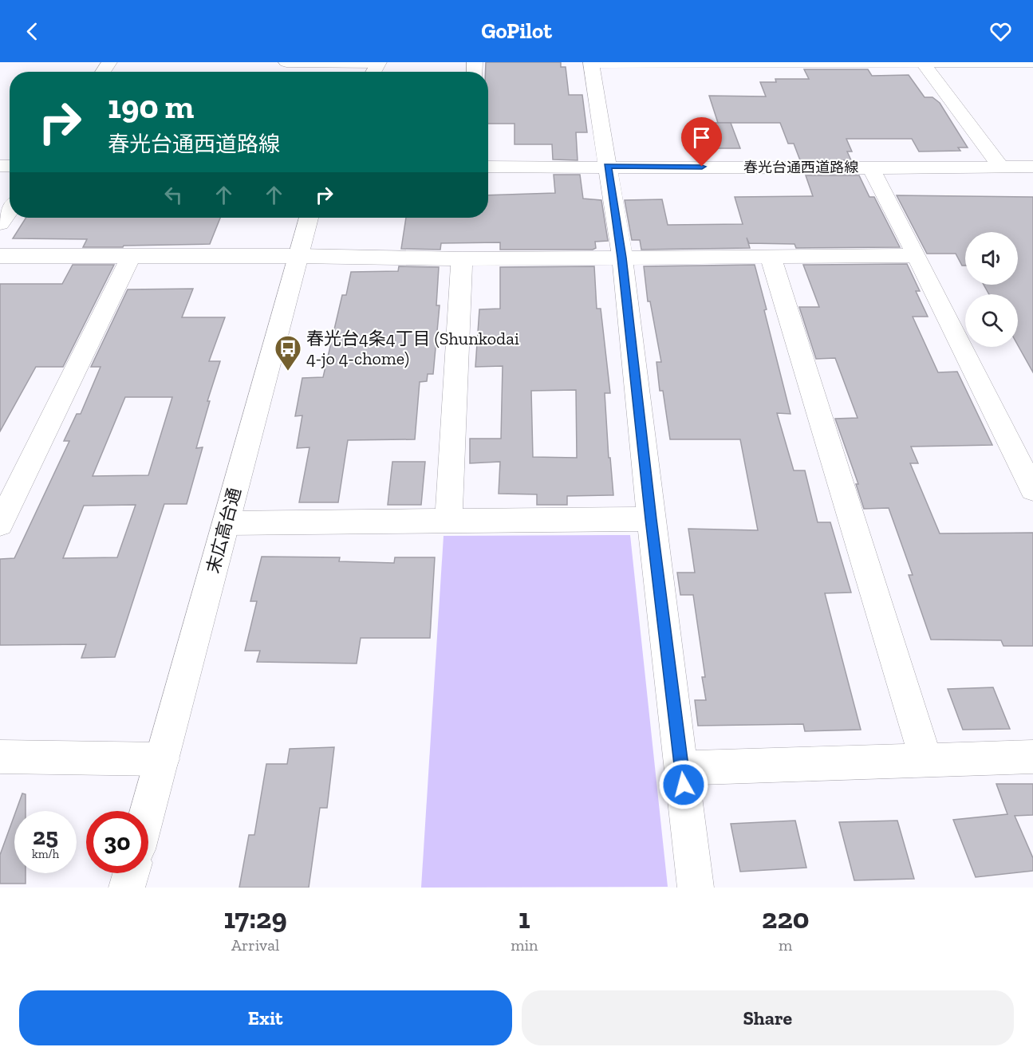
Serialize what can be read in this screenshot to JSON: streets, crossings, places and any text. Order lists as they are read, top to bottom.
{
  "streets": {
    "street": ["春光台通西道路線", "末広高台通"]
  },
  "places": {
    "bus stop": ["春光台4条4丁目 (Shunkodai 4-jo 4-chome)"]
  },
  "page": {
    "header": "GoPilot",
    "turn": ["190 m", "春光台通西道路線"],
    "speed": "25 km/h",
    "limit": "30",
    "eta": [
      "17:29",
      "Arrival",
      "1",
      "min",
      "220",
      "m"
    ],
    "buttons": ["Exit", "Share"]
  }
}
